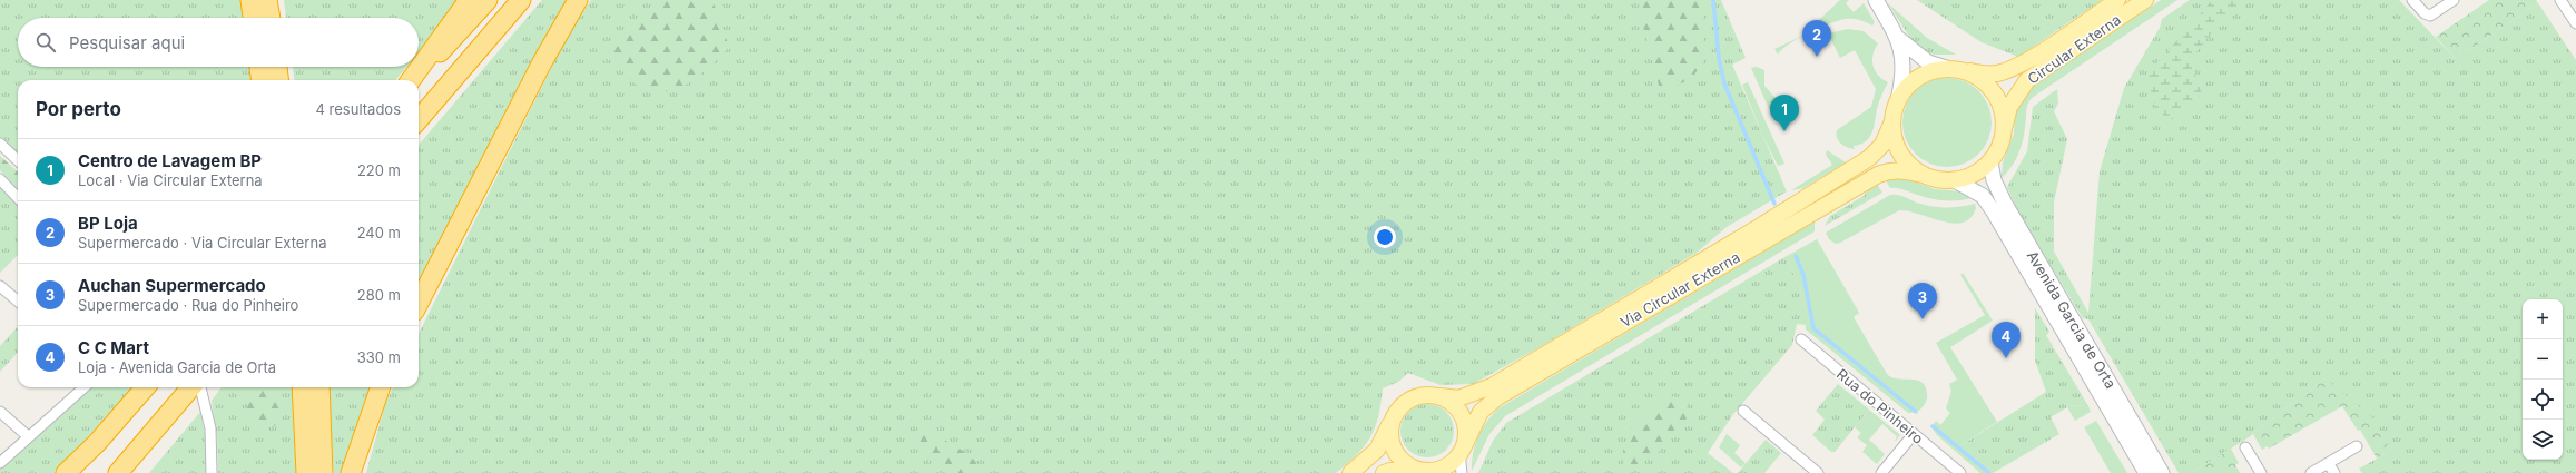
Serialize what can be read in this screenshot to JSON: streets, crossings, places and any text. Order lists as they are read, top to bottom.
{
  "streets": {
    "main road": ["Circular Externa", "Via Circular Externa", "Avenida Garcia de Orta"],
    "street": ["Rua do Pinheiro"]
  },
  "crossings": [
    ["Circular Externa", "Via Circular Externa"],
    ["Circular Externa", "Avenida Garcia de Orta"],
    ["Via Circular Externa", "Avenida Garcia de Orta"]
  ],
  "page": {
    "search": "Pesquisar aqui",
    "pins": [
      "2",
      "1",
      "3",
      "4"
    ],
    "heading": ["Por perto", "4 resultados"],
    "list": [
      {
        "mark": "1",
        "name": "Centro de Lavagem BP",
        "note": "Local · Via Circular Externa",
        "value": "220 m"
      },
      {
        "mark": "2",
        "name": "BP Loja",
        "note": "Supermercado · Via Circular Externa",
        "value": "240 m"
      },
      {
        "mark": "3",
        "name": "Auchan Supermercado",
        "note": "Supermercado · Rua do Pinheiro",
        "value": "280 m"
      },
      {
        "mark": "4",
        "name": "C C Mart",
        "note": "Loja · Avenida Garcia de Orta",
        "value": "330 m"
      }
    ],
    "map_buttons": ["+", "−"]
  }
}
